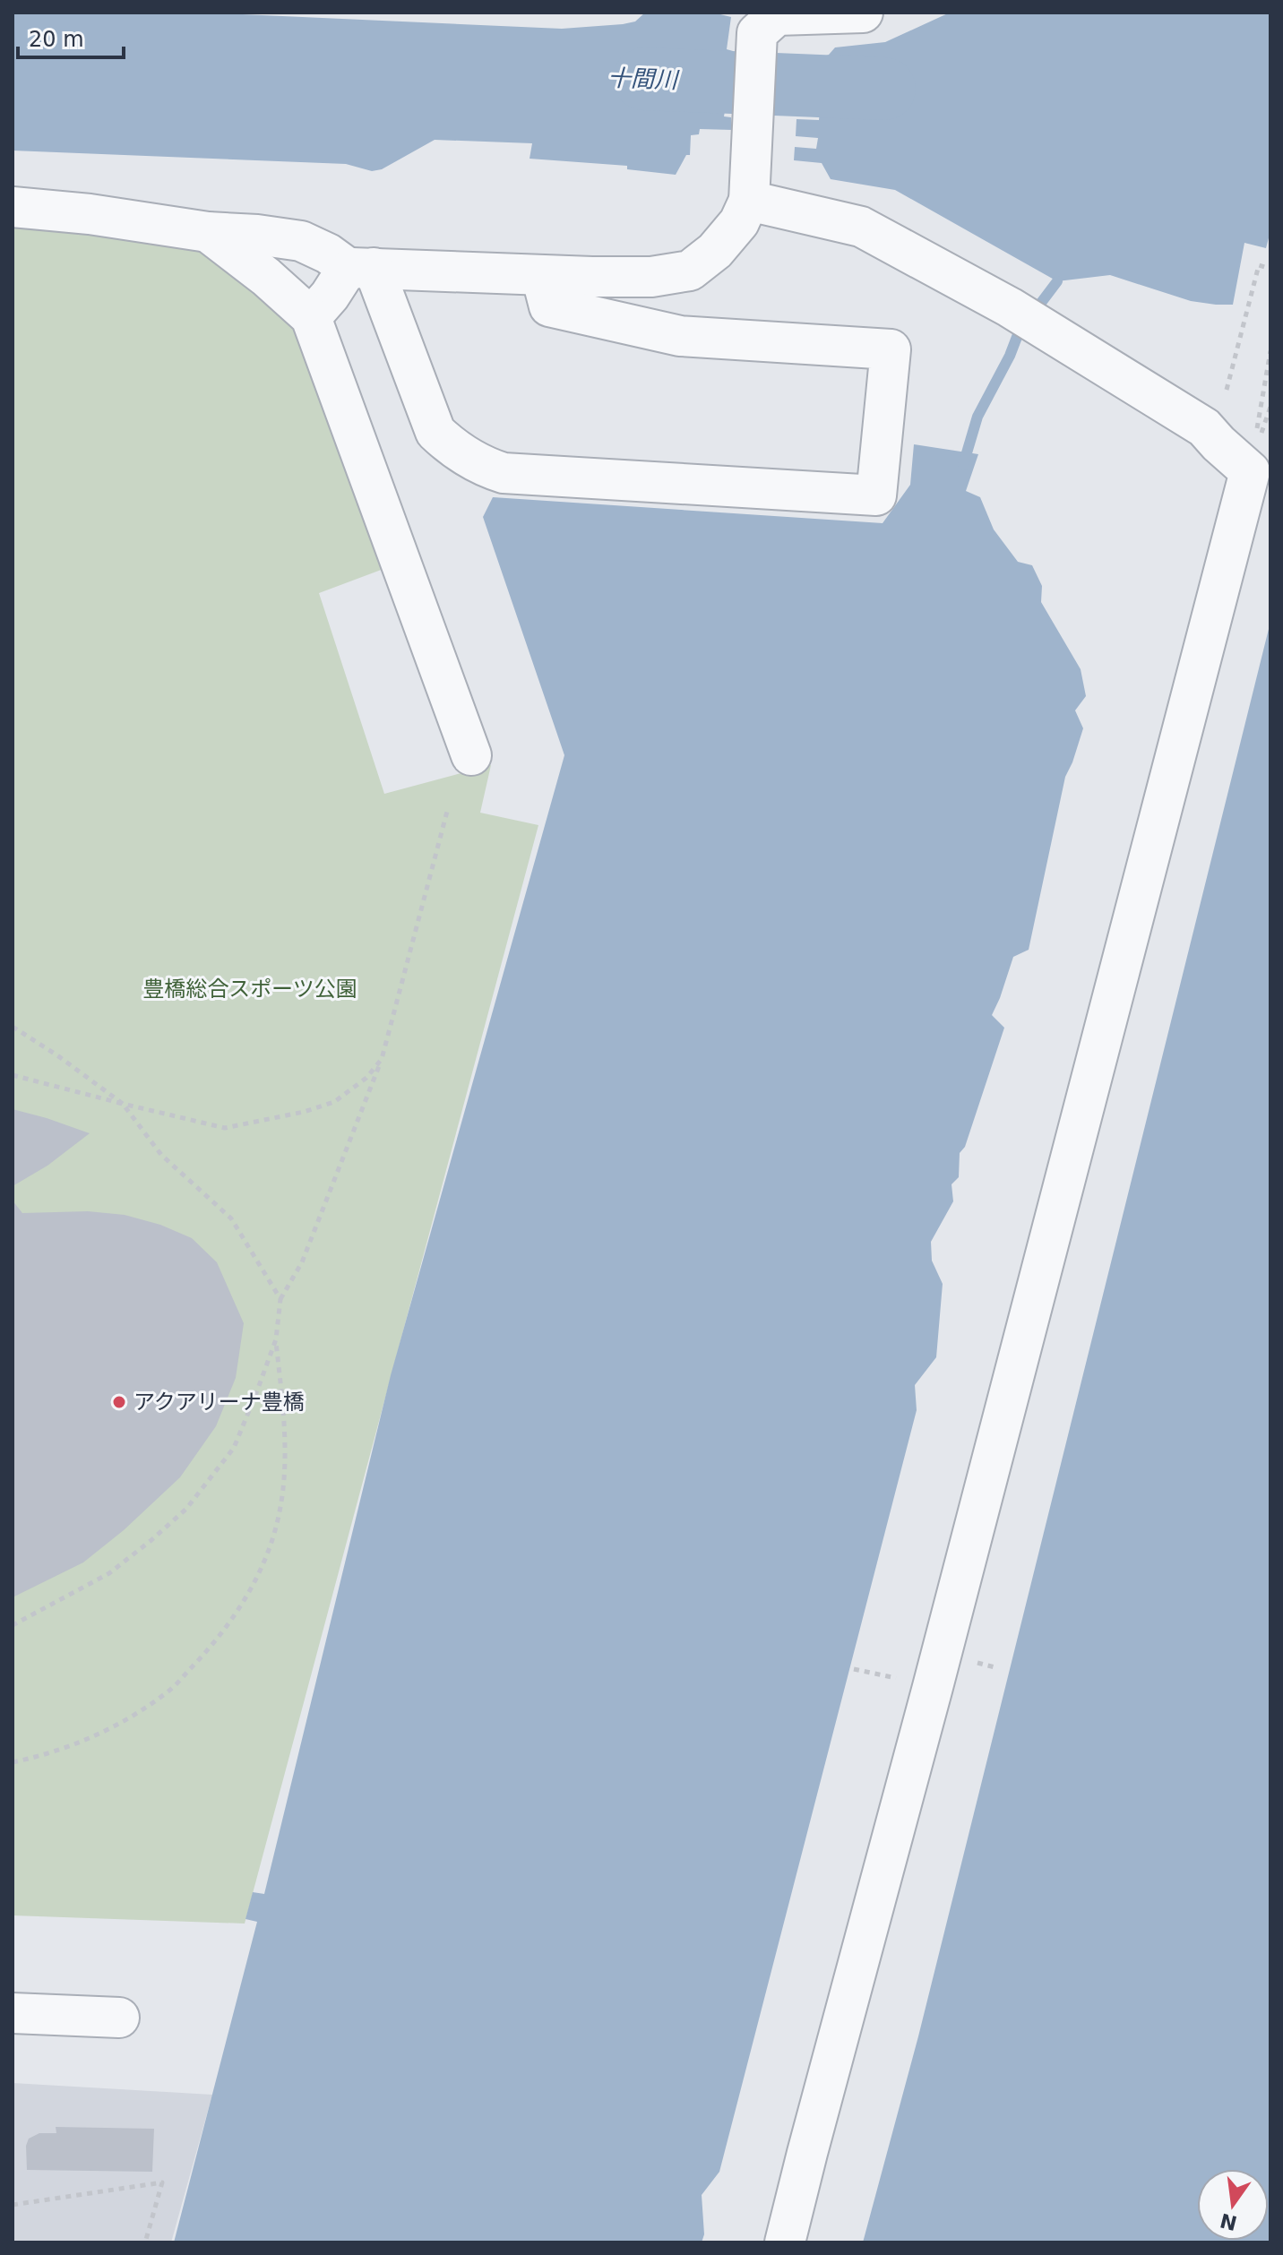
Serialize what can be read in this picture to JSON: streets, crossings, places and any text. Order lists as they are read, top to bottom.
{
  "water": ["十間川"],
  "parks": ["豊橋総合スポーツ公園"],
  "places": ["アクアリーナ豊橋"],
  "scale_bar": "20 m",
  "north": "bottom"
}
